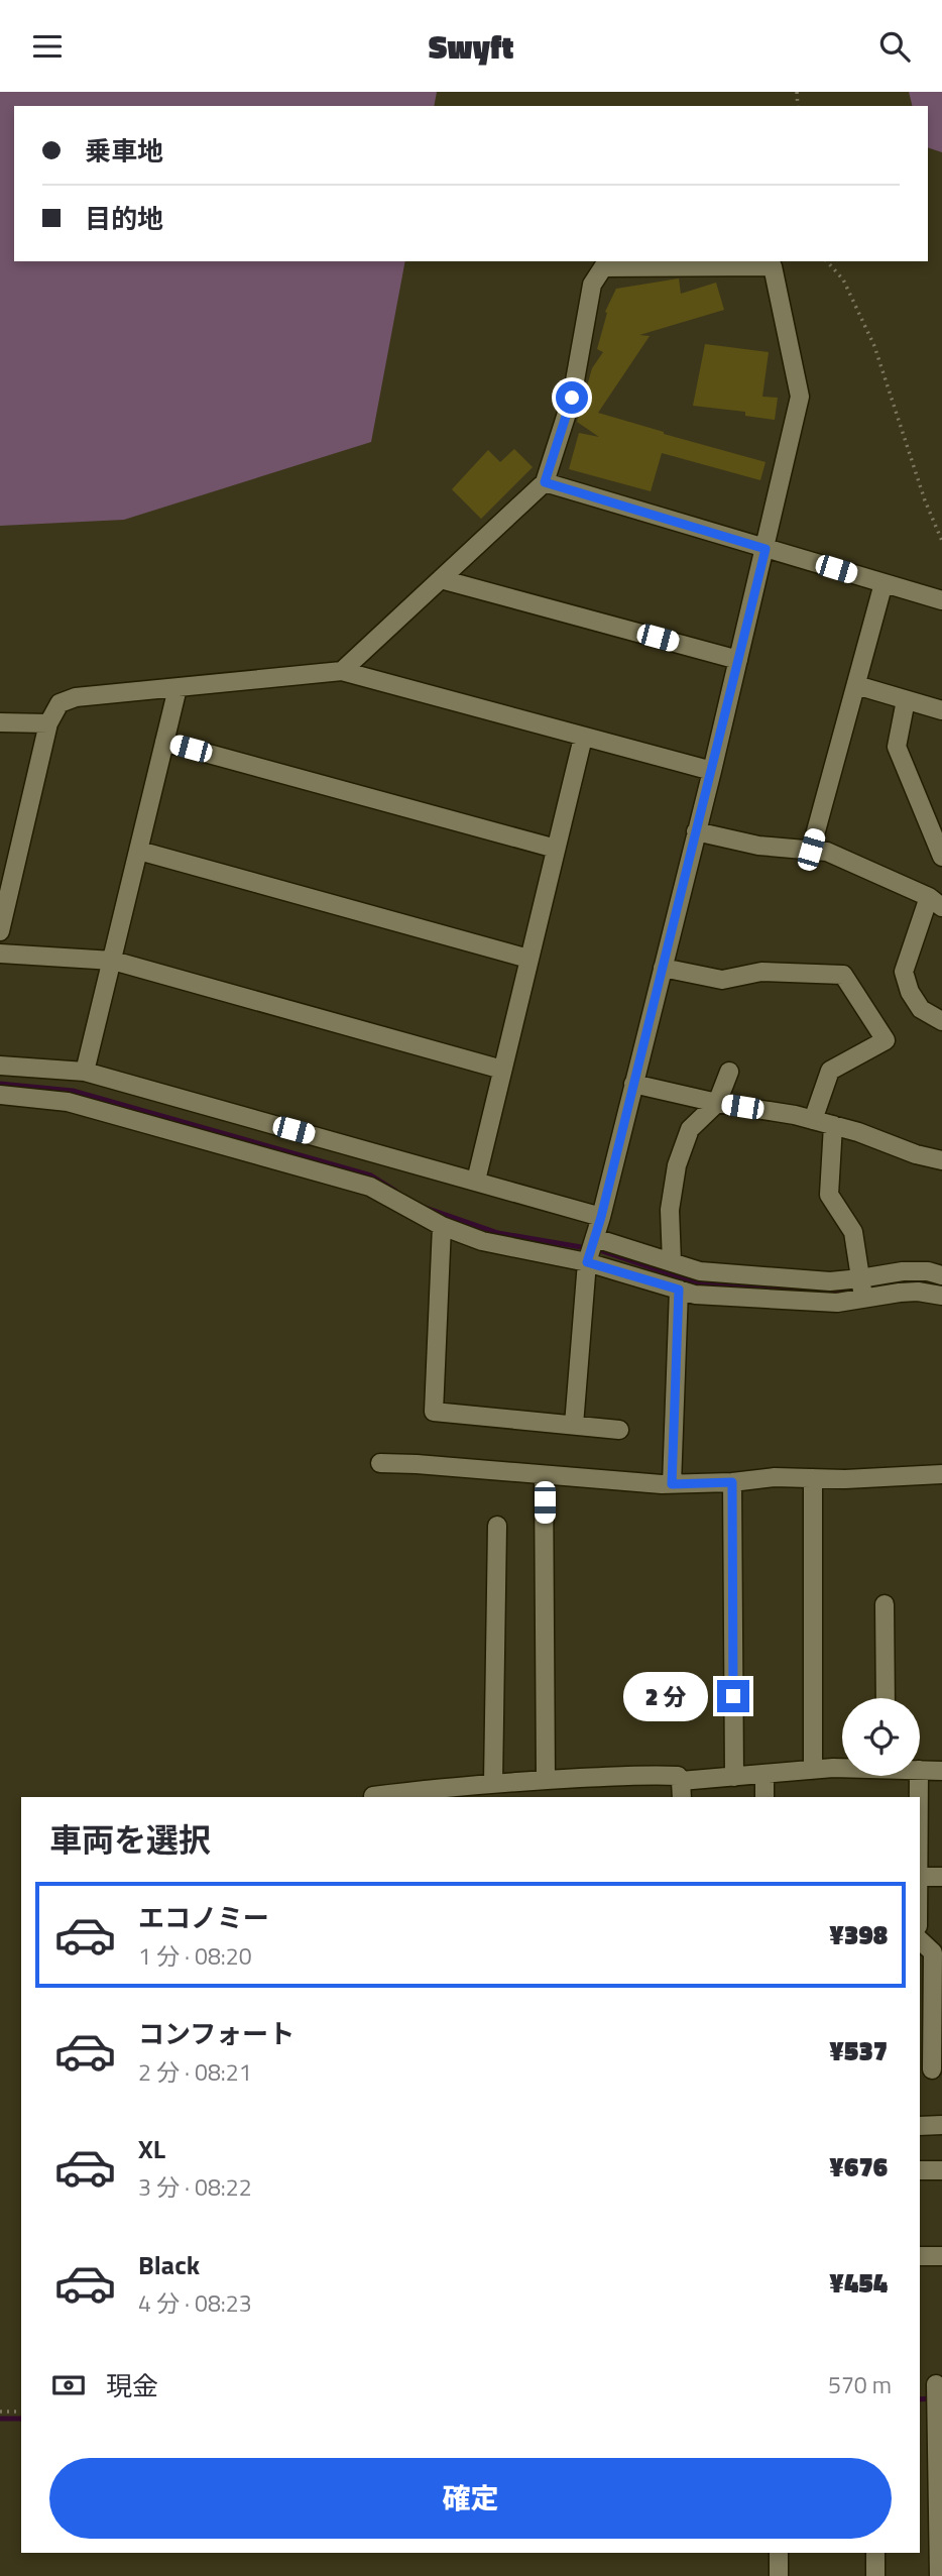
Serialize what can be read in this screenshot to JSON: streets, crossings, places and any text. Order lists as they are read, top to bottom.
{
  "page": {
    "header": "Swyft",
    "banner": ["乗車地", "目的地"],
    "bubble": "2 分",
    "heading": "車両を選択",
    "list": [
      {
        "name": "エコノミー",
        "note": "1 分 · 08:20",
        "value": "¥398"
      },
      {
        "name": "コンフォート",
        "note": "2 分 · 08:21",
        "value": "¥537"
      },
      {
        "name": "XL",
        "note": "3 分 · 08:22",
        "value": "¥676"
      },
      {
        "name": "Black",
        "note": "4 分 · 08:23",
        "value": "¥454"
      }
    ],
    "pay": ["現金", "570 m"],
    "buttons": "確定"
  }
}
